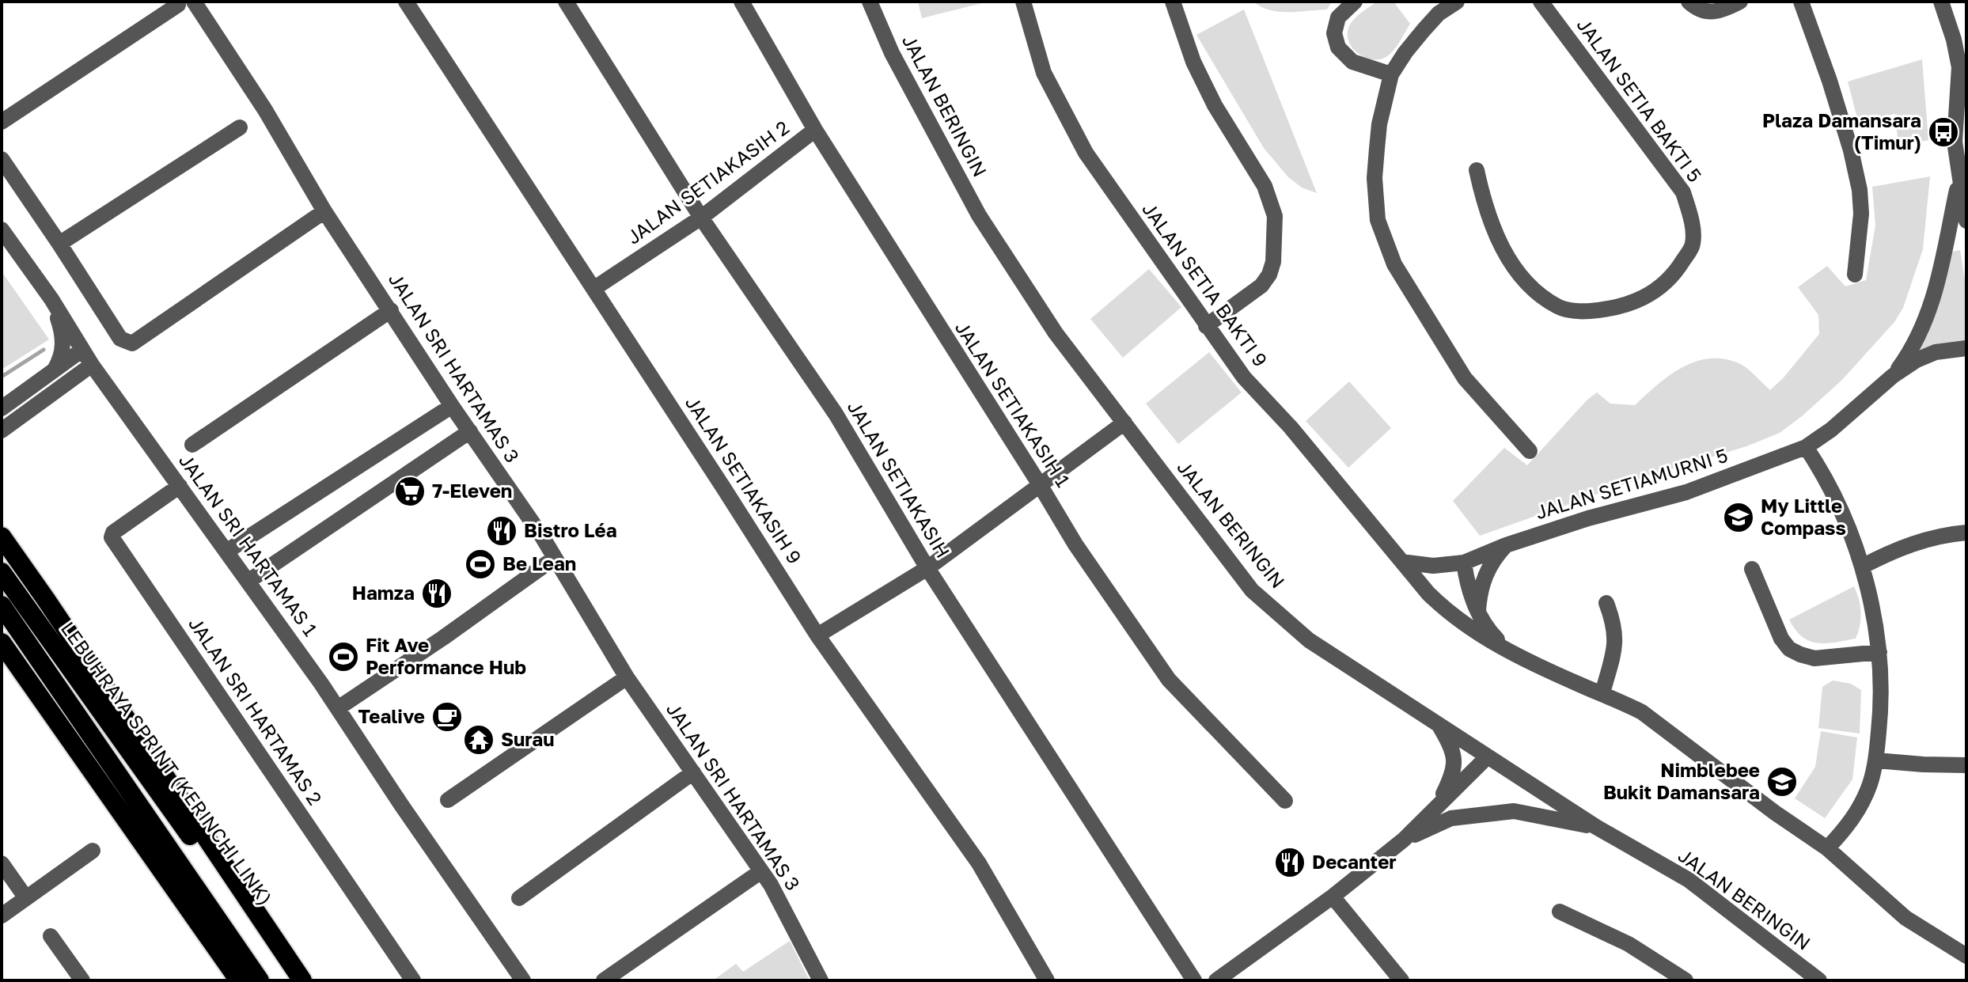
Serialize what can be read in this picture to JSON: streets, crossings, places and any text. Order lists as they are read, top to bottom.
{
  "streets": {
    "highway": ["LEBUHRAYA SPRINT (KERINCHI LINK)"],
    "street": [
      "JALAN SETIA BAKTI 5",
      "JALAN BERINGIN",
      "JALAN SETIAKASIH 2",
      "JALAN SETIA BAKTI 9",
      "JALAN SRI HARTAMAS 3",
      "JALAN SETIAKASIH 1",
      "JALAN SETIAKASIH",
      "JALAN SETIAKASIH 9",
      "JALAN SETIAMURNI 5",
      "JALAN SRI HARTAMAS 1",
      "JALAN SRI HARTAMAS 2"
    ]
  },
  "crossings": [
    ["JALAN SETIAKASIH 2", "JALAN SETIAKASIH 1"],
    ["JALAN SETIAKASIH 2", "JALAN SETIAKASIH"],
    ["JALAN SETIAKASIH 2", "JALAN SETIAKASIH 9"],
    ["JALAN SETIA BAKTI 9", "JALAN SETIAMURNI 5"],
    ["JALAN SRI HARTAMAS 1", "JALAN SRI HARTAMAS 2"]
  ],
  "places": {
    "bus stop": ["Plaza Damansara (Timur)"],
    "supermarket": ["7-Eleven"],
    "school or university": ["My Little Compass", "Nimblebee Bukit Damansara"],
    "restaurant": ["Bistro Léa", "Hamza", "Decanter"],
    "sports": ["Be Lean", "Fit Ave Performance Hub"],
    "cafe": ["Tealive"],
    "temple": ["Surau"]
  }
}
